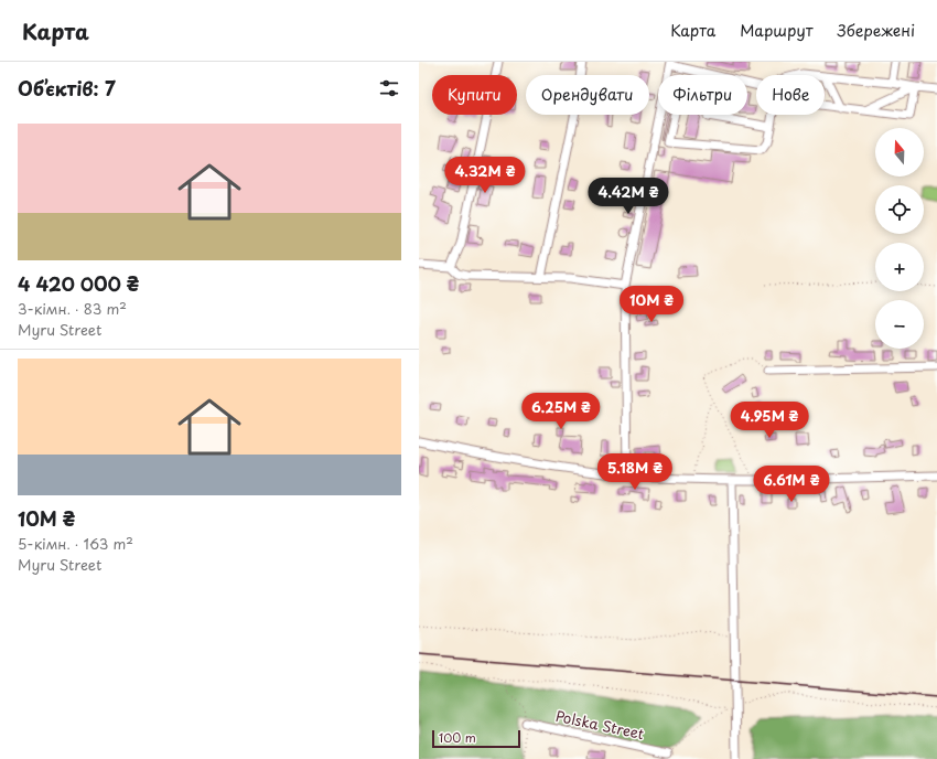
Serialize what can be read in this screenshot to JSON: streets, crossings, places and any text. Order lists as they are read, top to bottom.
{
  "streets": {
    "street": ["Polska Street"]
  },
  "scale_bar": "100 m",
  "north": "top",
  "page": {
    "header": "Карта",
    "nav": ["Карта", "Маршрут", "Збережені"],
    "heading": "Об’єктів: 7",
    "chip": [
      "Купити",
      "Орендувати",
      "Фільтри",
      "Нове"
    ],
    "list": [
      {
        "name": "4 420 000 ₴",
        "note": "3-кімн. · 83 m² · Myru Street"
      },
      {
        "name": "10M ₴",
        "note": "5-кімн. · 163 m² · Myru Street"
      }
    ],
    "map_buttons": ["+", "−"],
    "price": [
      "4.32M ₴",
      "4.42M ₴",
      "10M ₴",
      "6.25M ₴",
      "4.95M ₴",
      "5.18M ₴",
      "6.61M ₴"
    ],
    "scale": "100 m"
  }
}
